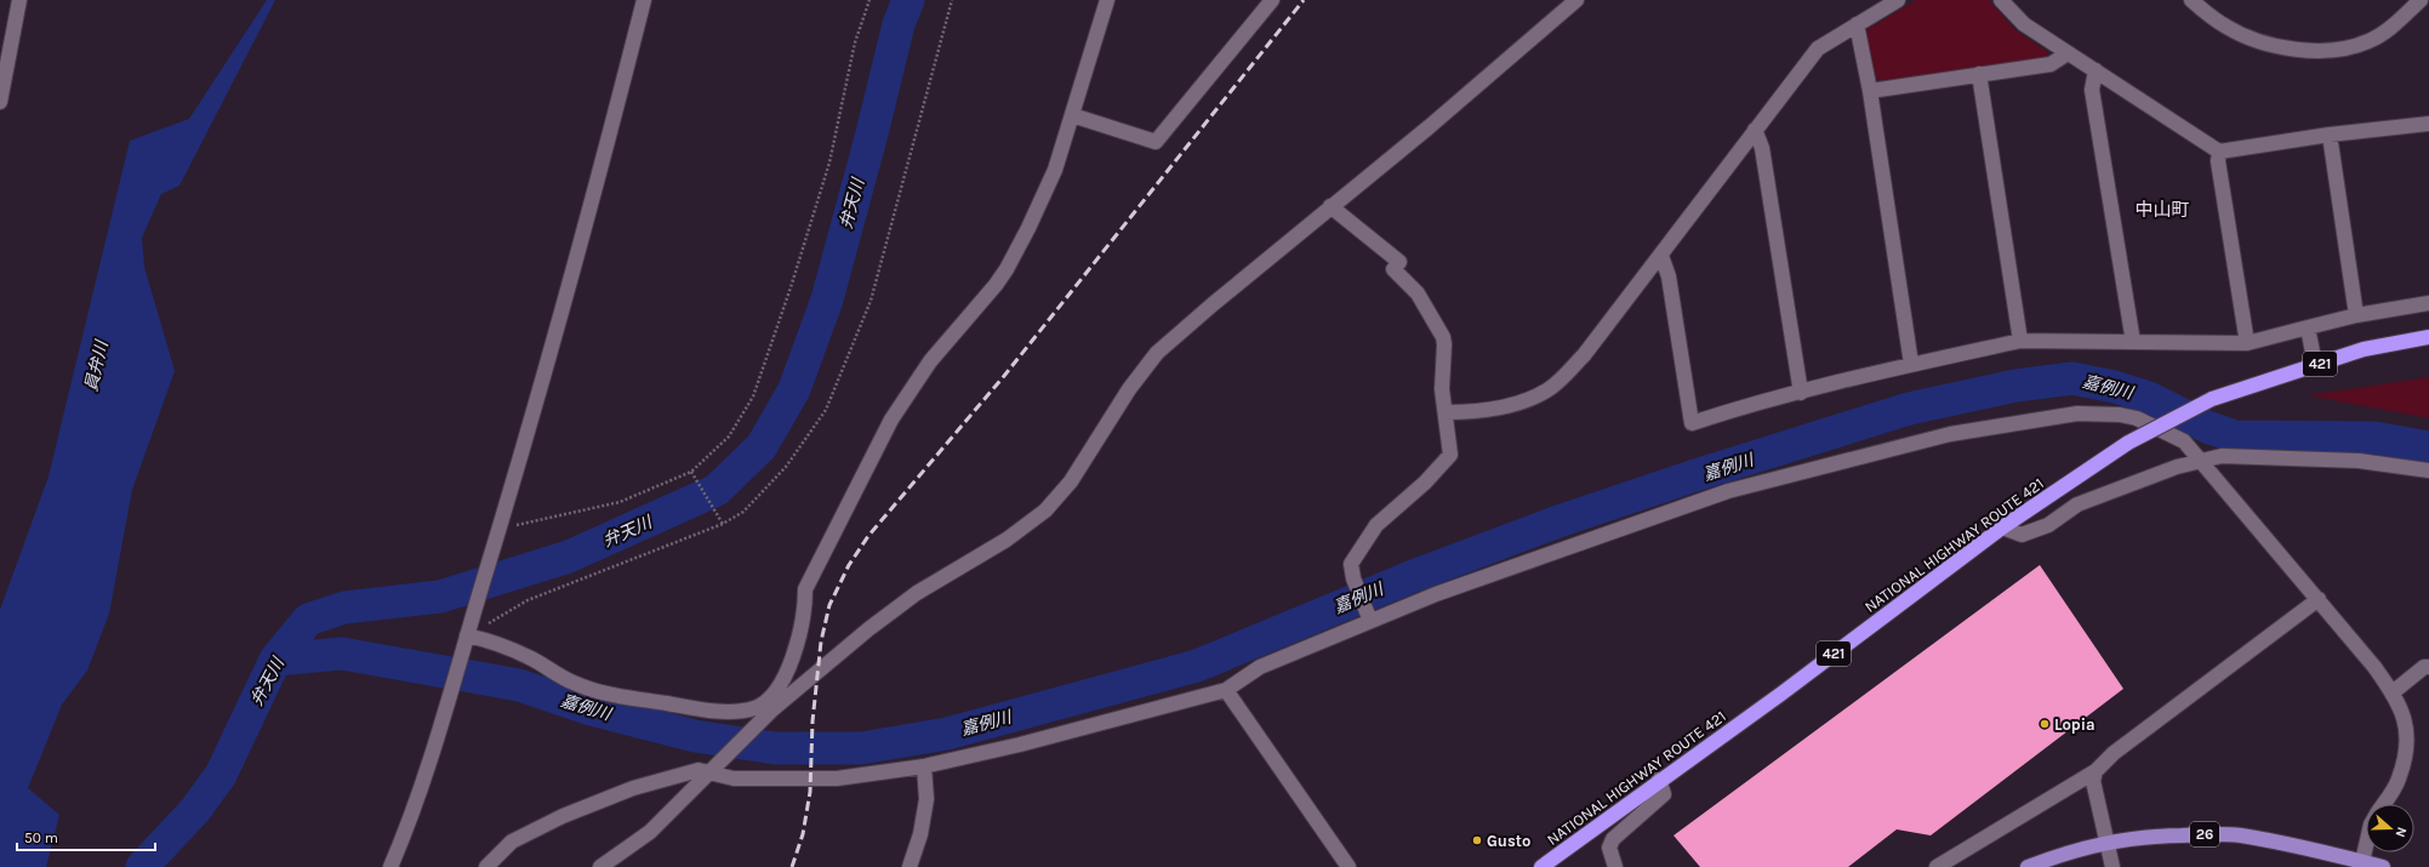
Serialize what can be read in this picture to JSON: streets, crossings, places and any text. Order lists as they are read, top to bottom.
{
  "streets": {
    "highway": ["421", "NATIONAL HIGHWAY ROUTE 421"],
    "main road": ["26"]
  },
  "districts": ["中山町"],
  "water": ["弁天川", "員弁川", "嘉例川"],
  "places": ["Lopia", "Gusto"],
  "scale_bar": "50 m",
  "north": "right"
}
